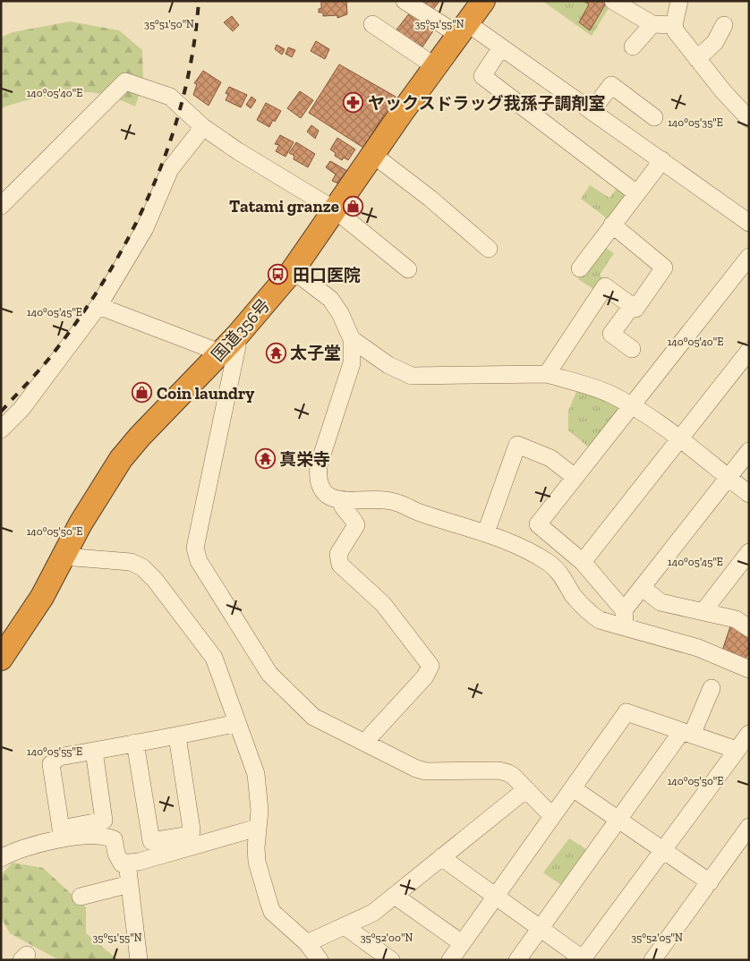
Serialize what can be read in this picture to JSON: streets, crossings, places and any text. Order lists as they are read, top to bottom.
{
  "streets": {
    "highway": ["国道356号"]
  },
  "places": {
    "pharmacy": ["ヤックスドラッグ我孫子調剤室"],
    "shop": ["Tatami granze", "Coin laundry"],
    "bus stop": ["田口医院"],
    "temple": ["太子堂", "真栄寺"]
  },
  "coordinates": [
    "35°51'50\"N",
    "35°51'55\"N",
    "140°05'40\"E",
    "140°05'35\"E",
    "140°05'45\"E",
    "140°05'50\"E",
    "140°05'55\"E",
    "35°52'00\"N",
    "35°52'05\"N"
  ]
}
